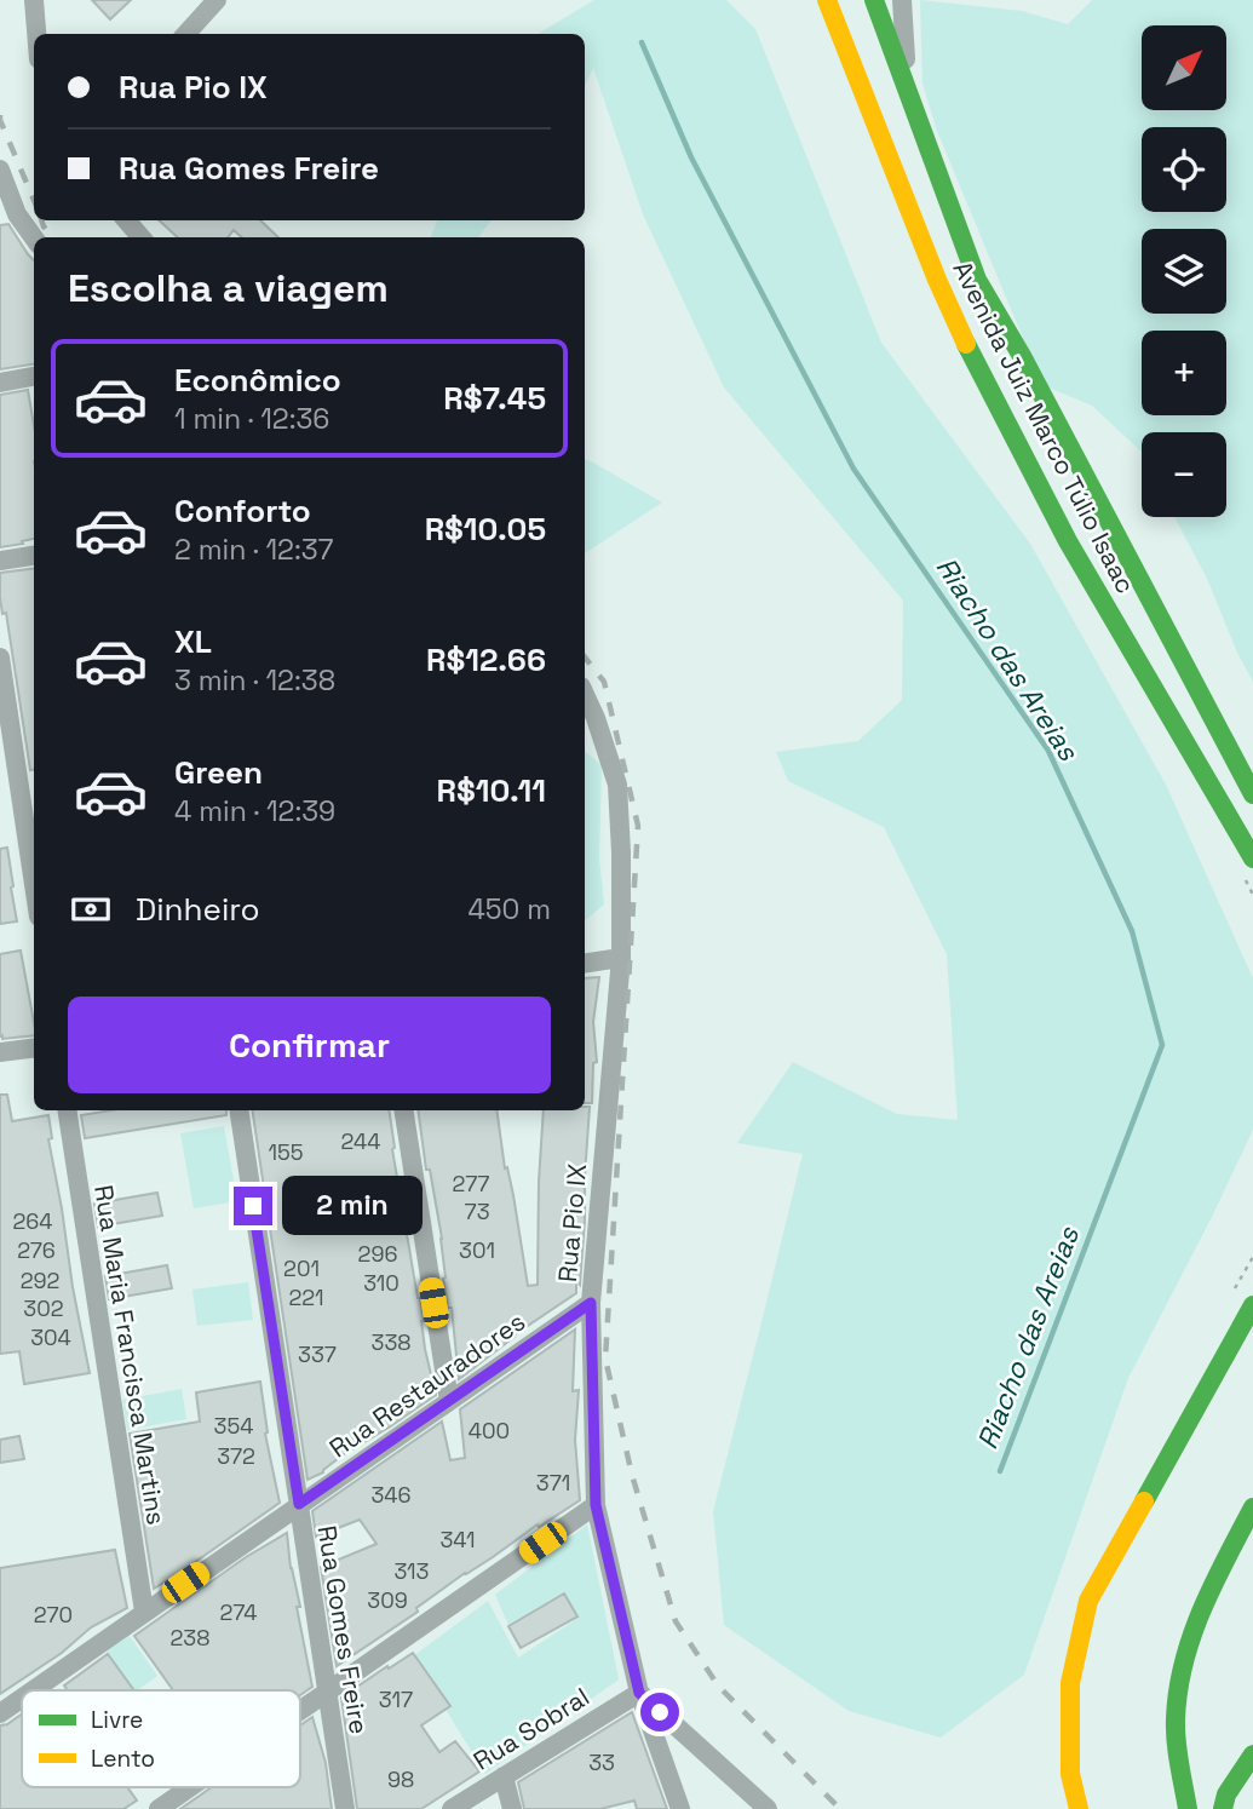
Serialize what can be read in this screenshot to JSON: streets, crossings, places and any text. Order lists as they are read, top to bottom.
{
  "streets": {
    "main road": ["Avenida Juiz Marco Túlio Isaac"],
    "street": [
      "Rua Pio IX",
      "Rua Maria Francisca Martins",
      "Rua Restauradores",
      "Rua Gomes Freire",
      "Rua Sobral"
    ]
  },
  "crossings": [
    ["Rua Pio IX", "Rua Restauradores"],
    ["Rua Pio IX", "Rua Sobral"],
    ["Rua Maria Francisca Martins", "Rua Restauradores"],
    ["Rua Restauradores", "Rua Gomes Freire"]
  ],
  "water": ["Riacho das Areias"],
  "house_numbers": [
    "244",
    "155",
    "277",
    "73",
    "264",
    "276",
    "301",
    "296",
    "201",
    "292",
    "310",
    "221",
    "302",
    "304",
    "338",
    "337",
    "354",
    "400",
    "372",
    "371",
    "346",
    "341",
    "313",
    "309",
    "274",
    "270",
    "238",
    "317",
    "33",
    "98"
  ],
  "legend": ["Livre", "Lento"],
  "north": "top right",
  "page": {
    "map_buttons": ["+", "−"],
    "banner": ["Rua Pio IX", "Rua Gomes Freire"],
    "heading": "Escolha a viagem",
    "list": [
      {
        "name": "Econômico",
        "note": "1 min · 12:36",
        "value": "R$7.45"
      },
      {
        "name": "Conforto",
        "note": "2 min · 12:37",
        "value": "R$10.05"
      },
      {
        "name": "XL",
        "note": "3 min · 12:38",
        "value": "R$12.66"
      },
      {
        "name": "Green",
        "note": "4 min · 12:39",
        "value": "R$10.11"
      }
    ],
    "pay": ["Dinheiro", "450 m"],
    "buttons": "Confirmar",
    "bubble": "2 min"
  }
}
